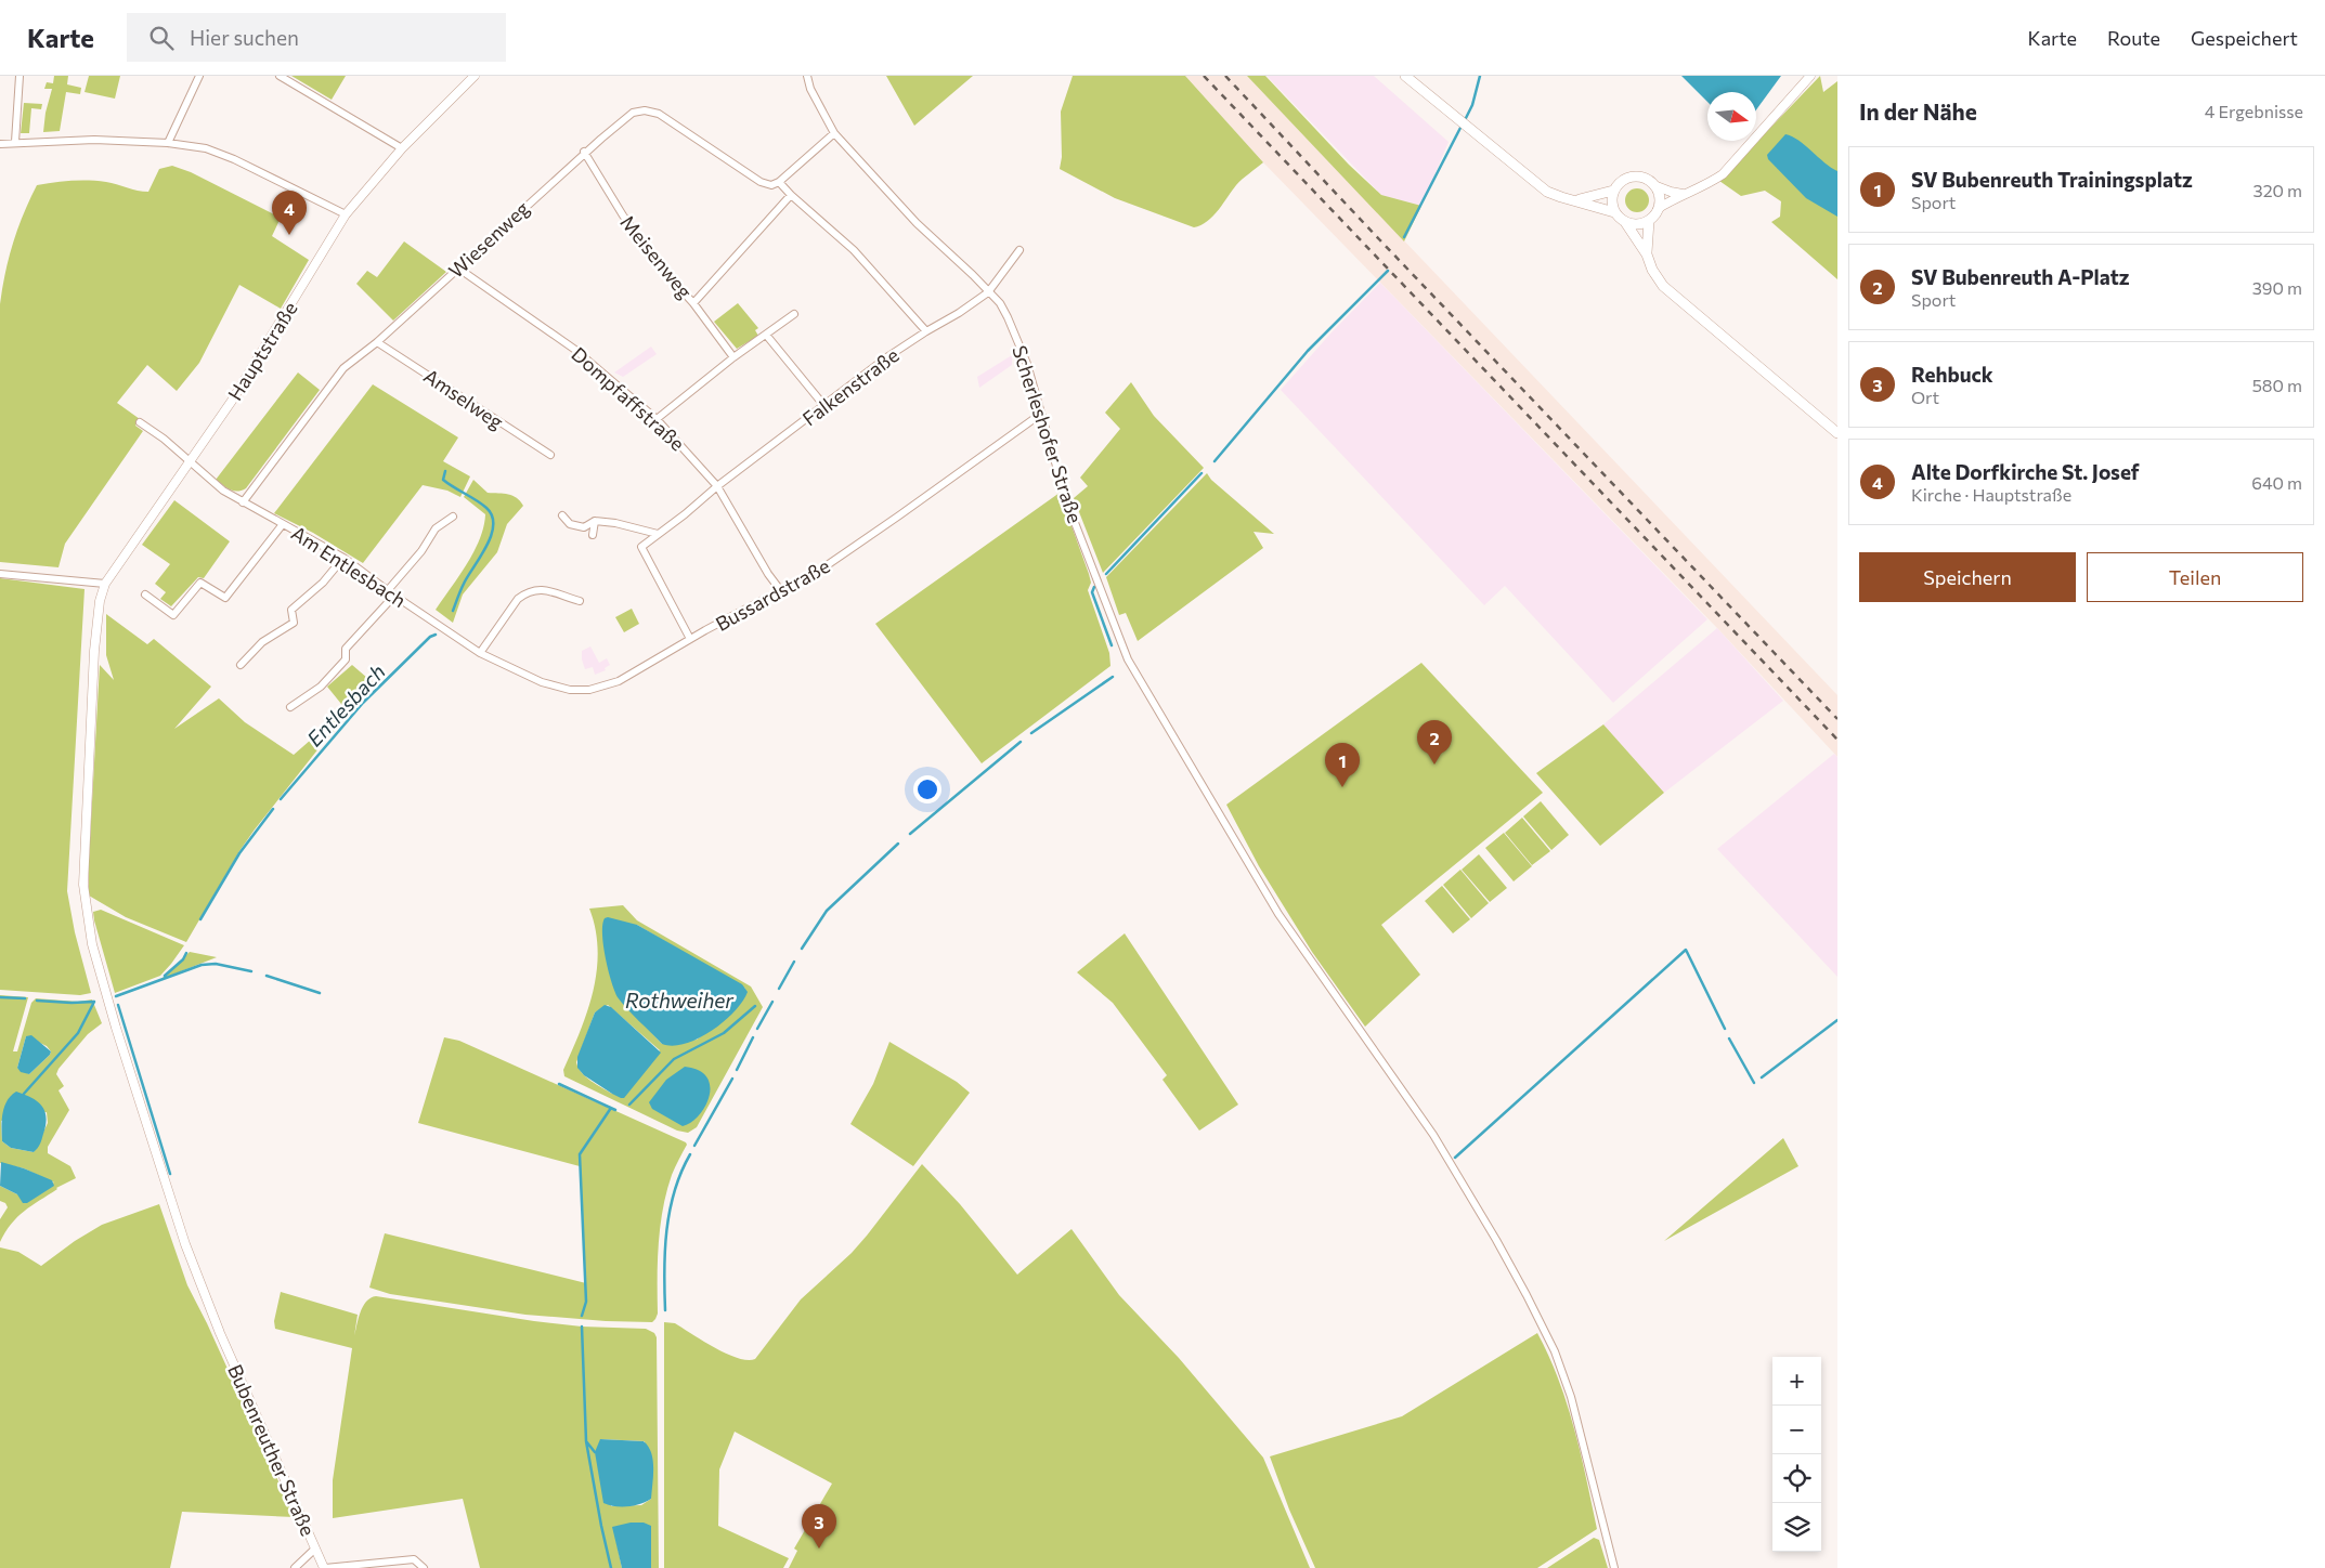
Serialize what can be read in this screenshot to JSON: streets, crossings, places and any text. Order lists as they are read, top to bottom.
{
  "streets": {
    "street": [
      "Wiesenweg",
      "Meisenweg",
      "Hauptstraße",
      "Falkenstraße",
      "Amselweg",
      "Dompfaffstraße",
      "Scherleshofer Straße",
      "Am Entlesbach",
      "Bussardstraße",
      "Bubenreuther Straße"
    ]
  },
  "crossings": [
    ["Wiesenweg", "Meisenweg"],
    ["Wiesenweg", "Amselweg"],
    ["Wiesenweg", "Dompfaffstraße"],
    ["Wiesenweg", "Am Entlesbach"],
    ["Hauptstraße", "Am Entlesbach"],
    ["Hauptstraße", "Bubenreuther Straße"],
    ["Falkenstraße", "Dompfaffstraße"],
    ["Falkenstraße", "Scherleshofer Straße"],
    ["Falkenstraße", "Bussardstraße"],
    ["Dompfaffstraße", "Bussardstraße"],
    ["Scherleshofer Straße", "Bussardstraße"],
    ["Am Entlesbach", "Bussardstraße"]
  ],
  "water": ["Entlesbach", "Rothweiher"],
  "north": "right",
  "page": {
    "header": "Karte",
    "search": "Hier suchen",
    "nav": ["Karte", "Route", "Gespeichert"],
    "heading": ["In der Nähe", "4 Ergebnisse"],
    "list": [
      {
        "mark": "1",
        "name": "SV Bubenreuth Trainingsplatz",
        "note": "Sport",
        "value": "320 m"
      },
      {
        "mark": "2",
        "name": "SV Bubenreuth A-Platz",
        "note": "Sport",
        "value": "390 m"
      },
      {
        "mark": "3",
        "name": "Rehbuck",
        "note": "Ort",
        "value": "580 m"
      },
      {
        "mark": "4",
        "name": "Alte Dorfkirche St. Josef",
        "note": "Kirche · Hauptstraße",
        "value": "640 m"
      }
    ],
    "pins": [
      "4",
      "2",
      "1",
      "3"
    ],
    "buttons": ["Speichern", "Teilen"],
    "map_buttons": ["+", "−"]
  }
}
